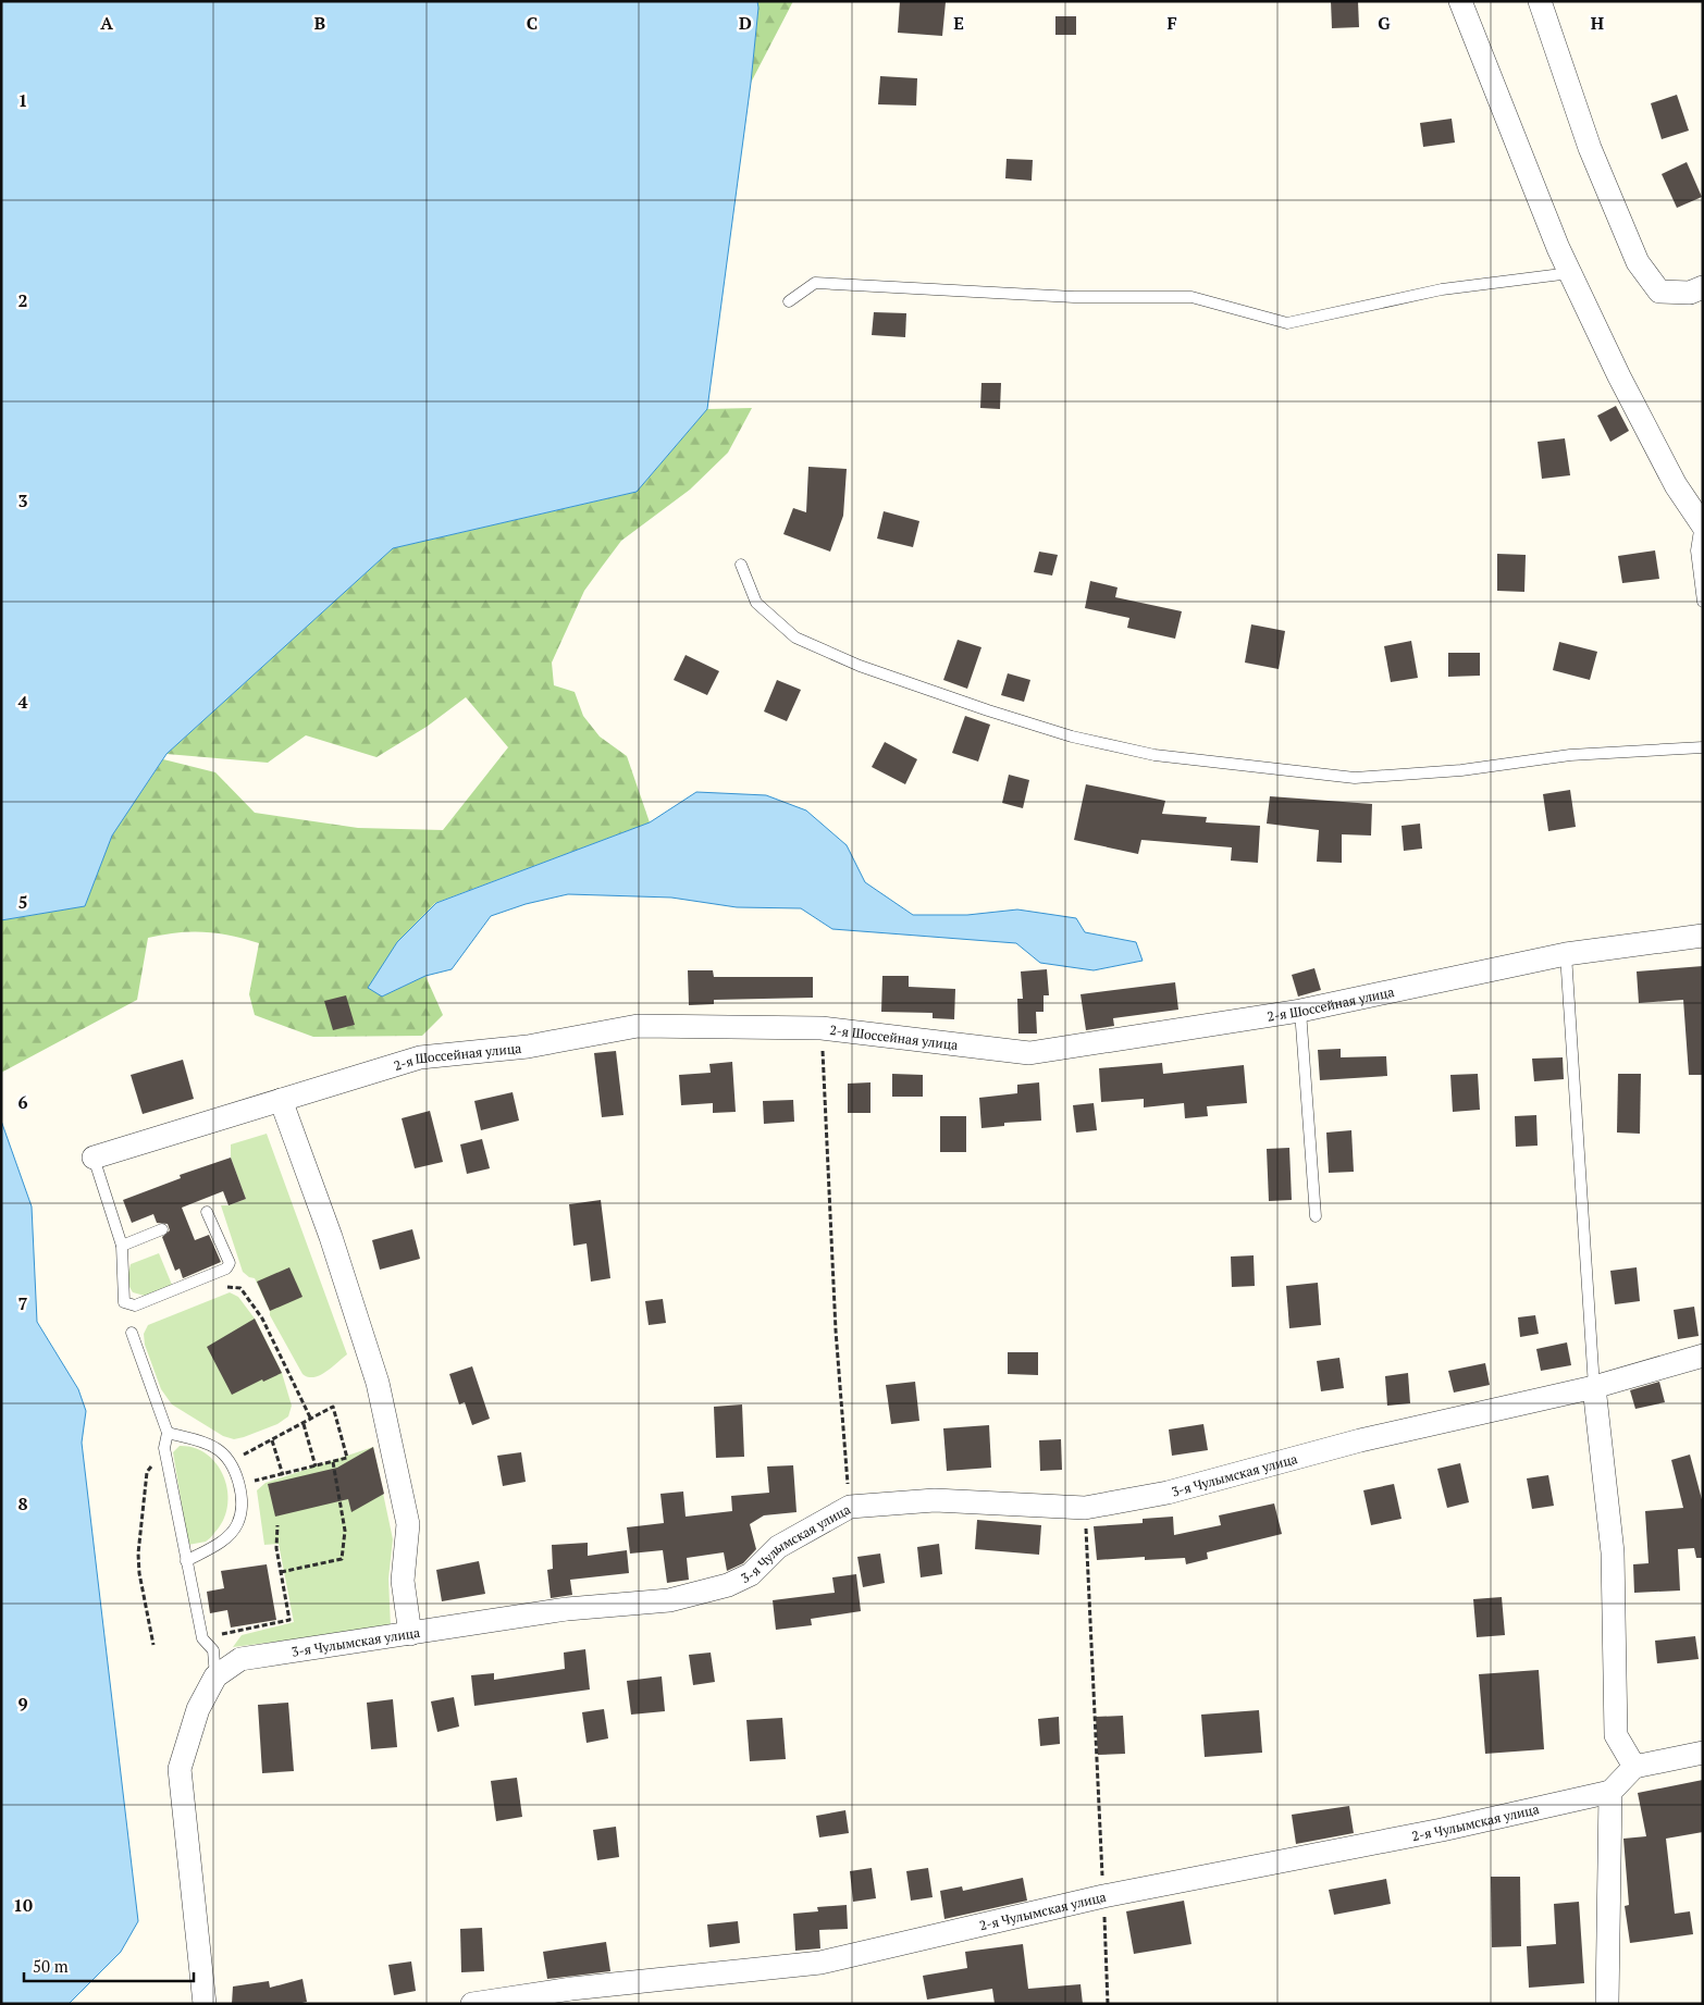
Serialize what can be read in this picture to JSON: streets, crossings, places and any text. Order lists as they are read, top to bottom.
{
  "streets": {
    "street": ["2-я Шоссейная улица", "3-я Чулымская улица", "2-я Чулымская улица"]
  },
  "scale_bar": "50 m",
  "grid": {
    "columns": [
      "A",
      "B",
      "C",
      "D",
      "E",
      "F",
      "G",
      "H"
    ],
    "rows": [
      "1",
      "2",
      "3",
      "4",
      "5",
      "6",
      "7",
      "8",
      "9",
      "10"
    ]
  }
}
